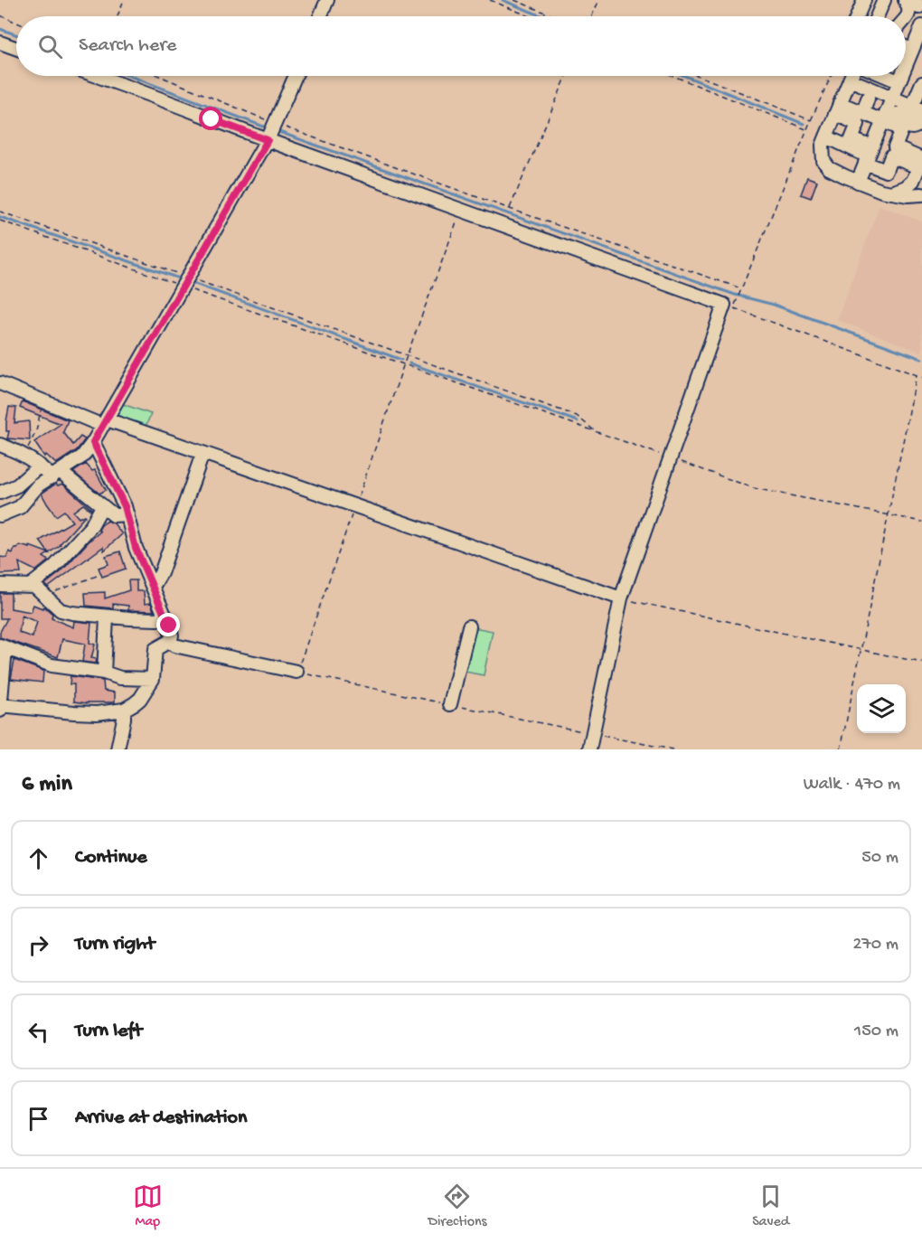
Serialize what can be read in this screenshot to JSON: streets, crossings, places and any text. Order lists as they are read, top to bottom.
{
  "page": {
    "search": "Search here",
    "heading": ["6 min", "Walk · 470 m"],
    "list": [
      ["Continue", "50 m"],
      ["Turn right", "270 m"],
      ["Turn left", "150 m"],
      "Arrive at destination"
    ],
    "nav": ["Map", "Directions", "Saved"]
  }
}
